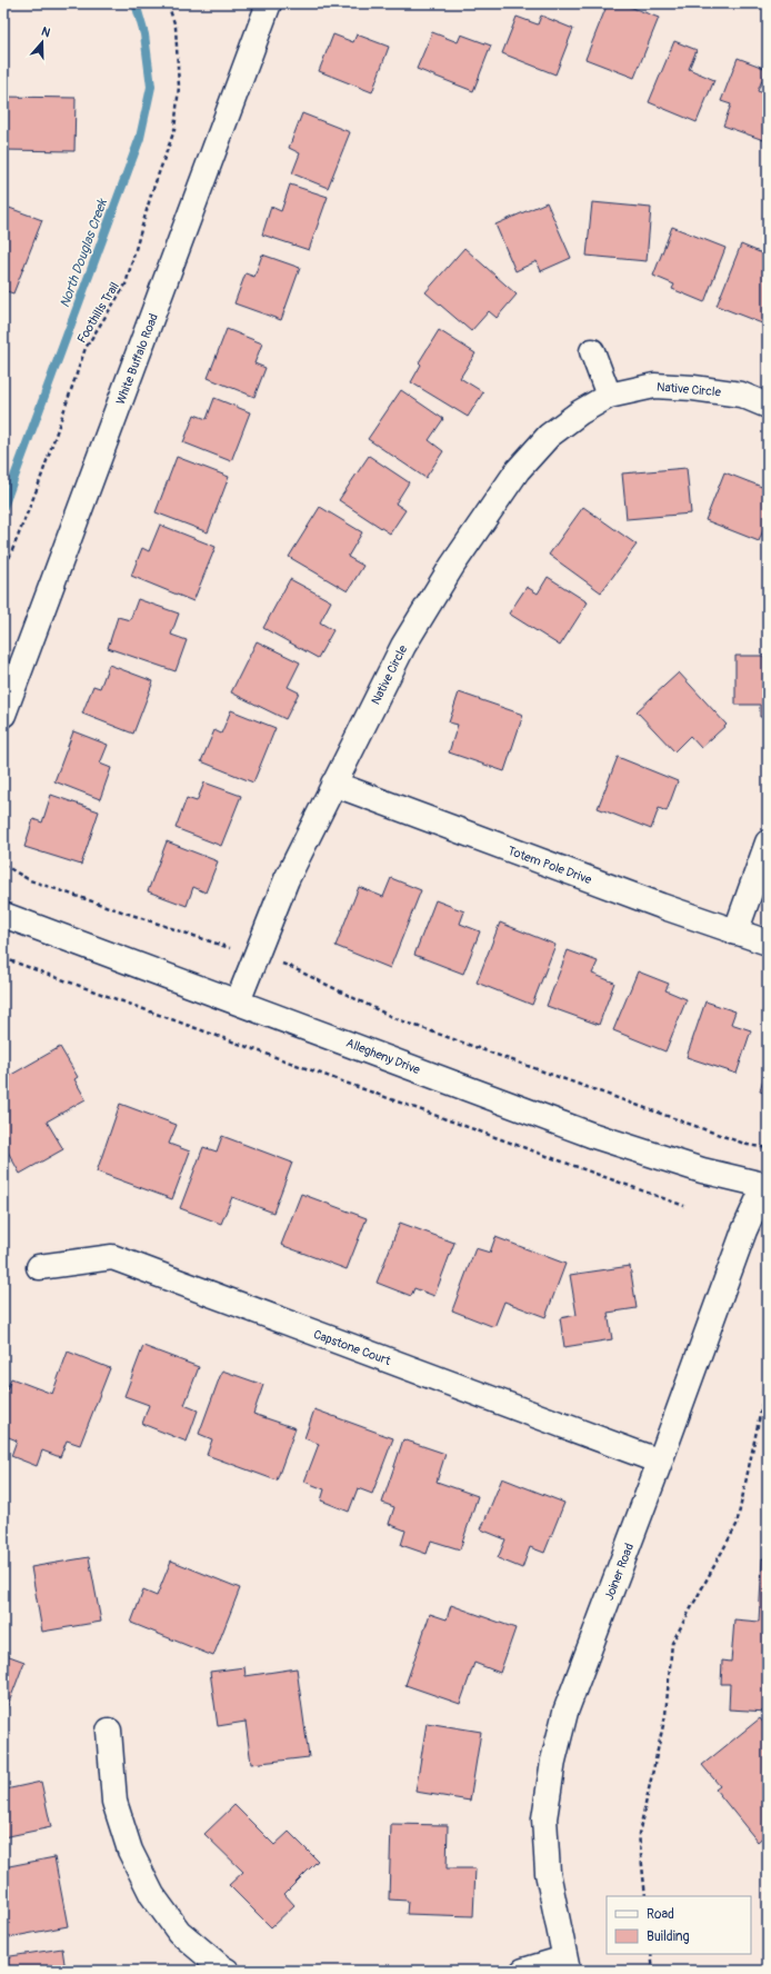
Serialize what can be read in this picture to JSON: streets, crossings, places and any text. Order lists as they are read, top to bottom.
{
  "streets": {
    "street": [
      "White Buffalo Road",
      "Native Circle",
      "Totem Pole Drive",
      "Allegheny Drive",
      "Capstone Court",
      "Joiner Road"
    ],
    "path": ["Foothills Trail"]
  },
  "crossings": [
    ["Native Circle", "Totem Pole Drive"],
    ["Native Circle", "Allegheny Drive"],
    ["Allegheny Drive", "Joiner Road"],
    ["Capstone Court", "Joiner Road"]
  ],
  "water": ["North Douglas Creek"],
  "legend": ["Road", "Building"],
  "north": "top"
}
